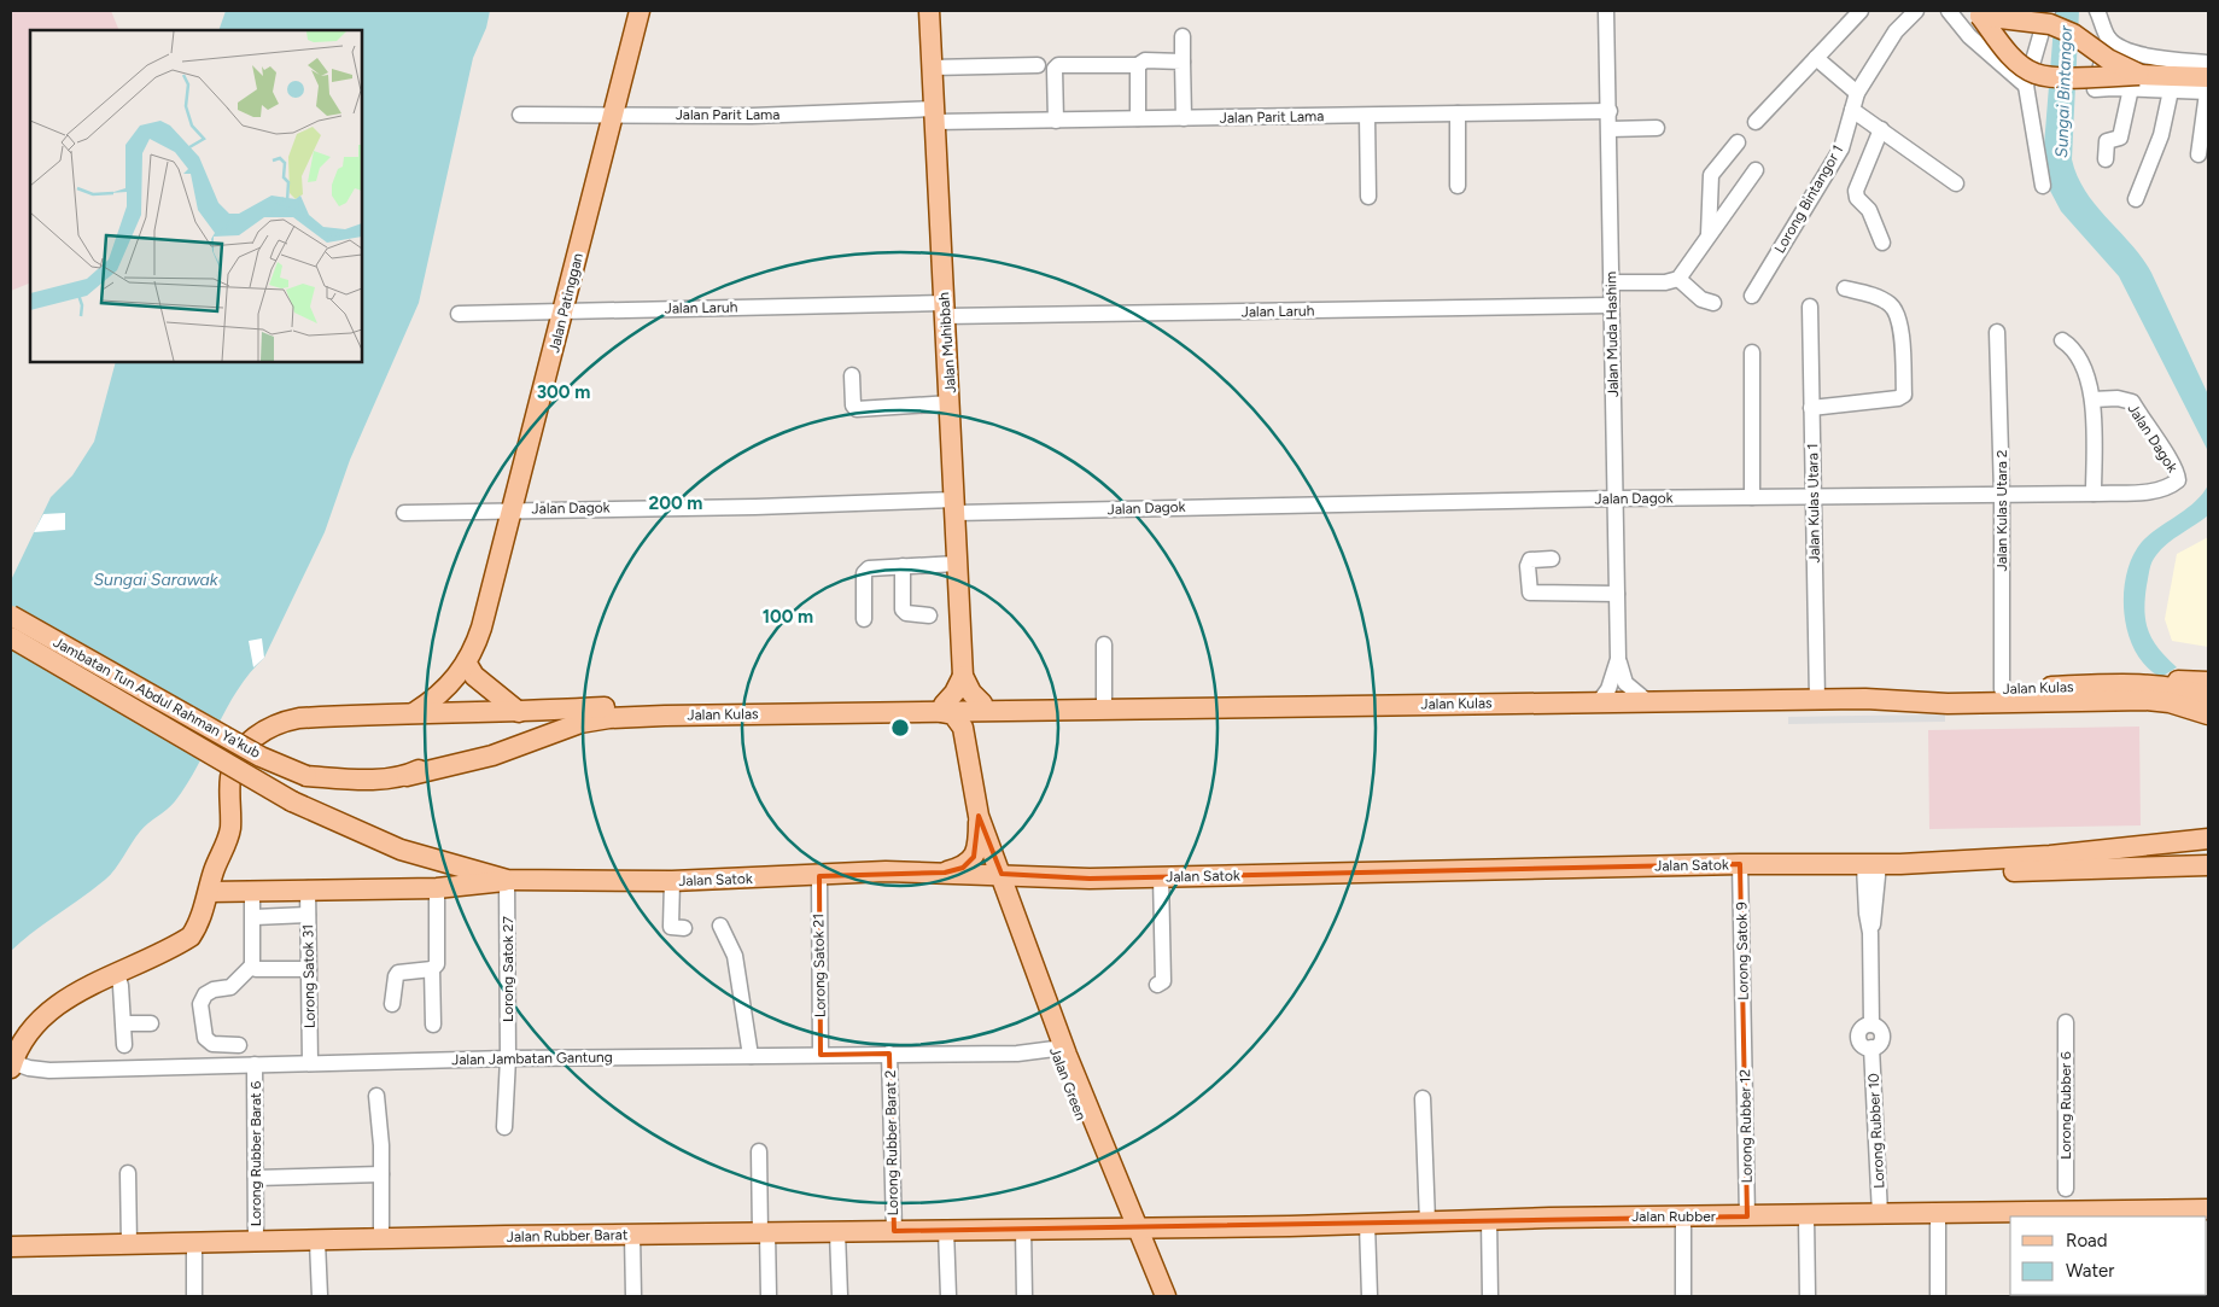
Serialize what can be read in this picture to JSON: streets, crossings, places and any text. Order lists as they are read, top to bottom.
{
  "streets": {
    "main road": [
      "Jalan Patinggan",
      "Jalan Muhibbah",
      "Jalan Kulas",
      "Jambatan Tun Abdul Rahman Ya'kub",
      "Jalan Satok",
      "Jalan Green",
      "Jalan Rubber",
      "Jalan Rubber Barat"
    ],
    "street": [
      "Jalan Parit Lama",
      "Lorong Bintangor 1",
      "Jalan Laruh",
      "Jalan Muda Hashim",
      "Jalan Dagok",
      "Jalan Kulas Utara 1",
      "Jalan Kulas Utara 2",
      "Lorong Satok 9",
      "Lorong Satok 21",
      "Lorong Satok 27",
      "Lorong Satok 31",
      "Jalan Jambatan Gantung",
      "Lorong Rubber 6",
      "Lorong Rubber 12",
      "Lorong Rubber 10",
      "Lorong Rubber Barat 2",
      "Lorong Rubber Barat 6"
    ]
  },
  "crossings": [
    ["Jalan Parit Lama", "Jalan Patinggan"],
    ["Jalan Parit Lama", "Jalan Muda Hashim"],
    ["Jalan Parit Lama", "Jalan Muhibbah"],
    ["Jalan Patinggan", "Jalan Laruh"],
    ["Jalan Patinggan", "Jalan Dagok"],
    ["Jalan Patinggan", "Jalan Kulas"],
    ["Jalan Laruh", "Jalan Muda Hashim"],
    ["Jalan Laruh", "Jalan Muhibbah"],
    ["Jalan Muda Hashim", "Jalan Dagok"],
    ["Jalan Muhibbah", "Jalan Dagok"],
    ["Jalan Dagok", "Jalan Kulas Utara 1"],
    ["Jalan Dagok", "Jalan Kulas Utara 2"],
    ["Jalan Kulas Utara 1", "Jalan Kulas"],
    ["Jalan Kulas Utara 2", "Jalan Kulas"],
    ["Jalan Kulas", "Jambatan Tun Abdul Rahman Ya'kub"],
    ["Jalan Kulas", "Jalan Satok"],
    ["Jalan Kulas", "Jalan Jambatan Gantung"],
    ["Jambatan Tun Abdul Rahman Ya'kub", "Jalan Satok"],
    ["Jalan Satok", "Lorong Satok 9"],
    ["Jalan Satok", "Lorong Satok 21"],
    ["Jalan Satok", "Lorong Satok 27"],
    ["Jalan Satok", "Lorong Satok 31"],
    ["Jalan Satok", "Jalan Green"],
    ["Jalan Satok", "Lorong Rubber 10"],
    ["Lorong Satok 9", "Lorong Rubber 12"],
    ["Lorong Satok 21", "Jalan Jambatan Gantung"],
    ["Lorong Satok 27", "Jalan Jambatan Gantung"],
    ["Lorong Satok 31", "Jalan Jambatan Gantung"],
    ["Jalan Jambatan Gantung", "Jalan Green"],
    ["Jalan Jambatan Gantung", "Lorong Rubber Barat 2"],
    ["Jalan Jambatan Gantung", "Lorong Rubber Barat 6"],
    ["Jalan Green", "Jalan Rubber"],
    ["Jalan Green", "Jalan Rubber Barat"],
    ["Lorong Rubber 12", "Jalan Rubber"],
    ["Lorong Rubber 10", "Jalan Rubber"],
    ["Lorong Rubber Barat 2", "Jalan Rubber Barat"],
    ["Lorong Rubber Barat 6", "Jalan Rubber Barat"],
    ["Jalan Rubber", "Jalan Rubber Barat"]
  ],
  "water": ["Sungai Bintangor", "Sungai Sarawak"],
  "legend": ["Road", "Water"],
  "rings": ["300 m", "200 m", "100 m"]
}
